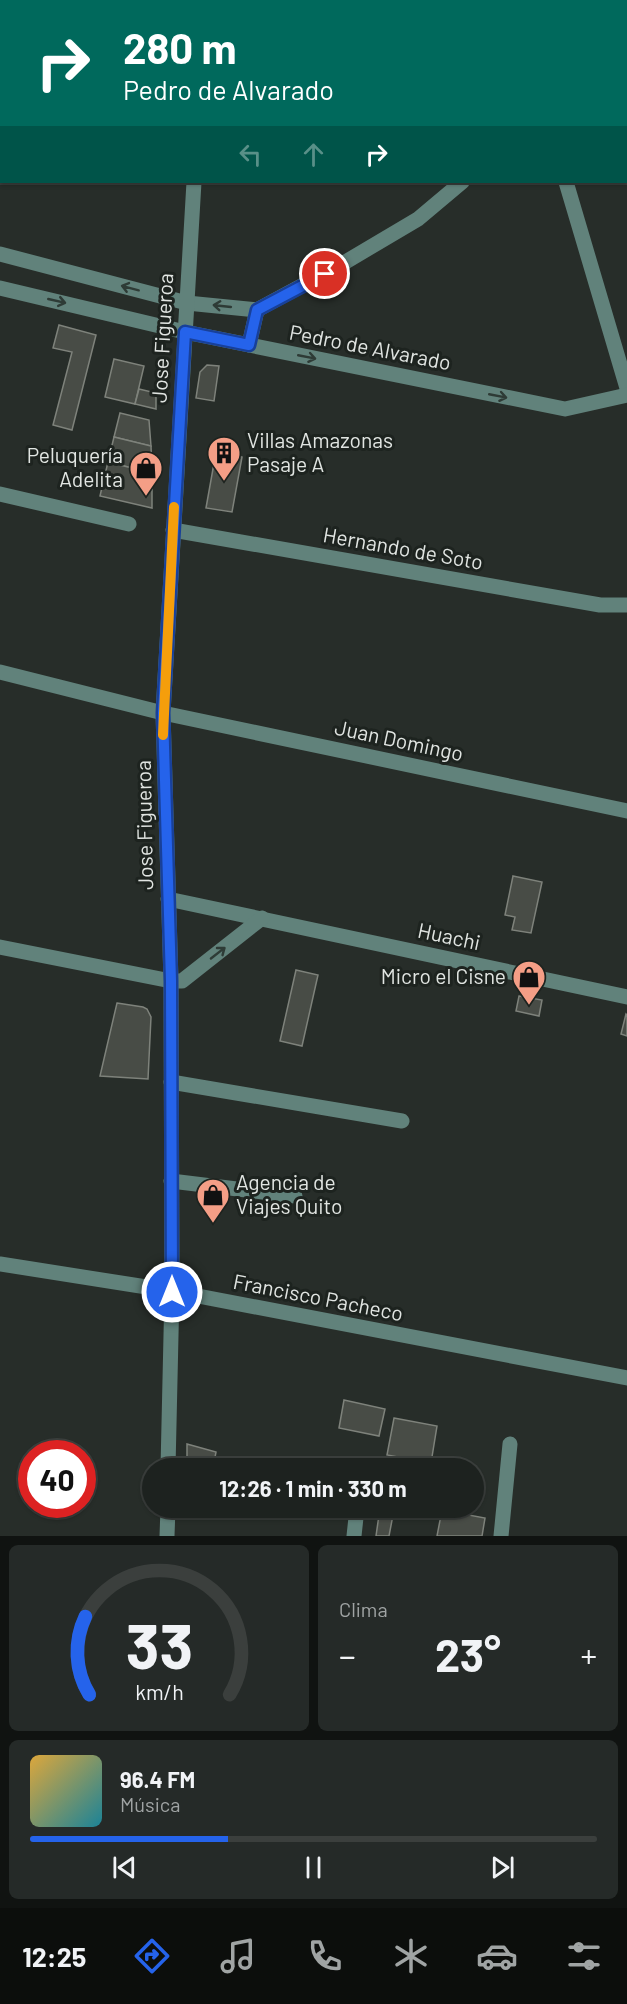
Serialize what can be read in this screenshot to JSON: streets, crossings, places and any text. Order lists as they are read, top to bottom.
{
  "streets": {
    "street": [
      "Jose Figueroa",
      "Pedro de Alvarado",
      "Hernando de Soto",
      "Juan Domingo",
      "Huachi",
      "Francisco Pacheco"
    ]
  },
  "crossings": [
    ["Jose Figueroa", "Pedro de Alvarado"],
    ["Jose Figueroa", "Hernando de Soto"],
    ["Jose Figueroa", "Juan Domingo"],
    ["Jose Figueroa", "Huachi"],
    ["Jose Figueroa", "Francisco Pacheco"]
  ],
  "places": {
    "building": ["Villas Amazonas Pasaje A"],
    "shop": ["Peluquería Adelita", "Micro el Cisne", "Agencia de Viajes Quito"]
  },
  "page": {
    "turn": ["280 m", "Pedro de Alvarado"],
    "limit": "40",
    "trip": "12:26 · 1 min · 330 m",
    "tile": "Clima",
    "heat": ["−", "23°", "+"],
    "song": ["96.4 FM", "Música"],
    "tabs": "12:25",
    "gauge": ["33", "km/h"]
  }
}
